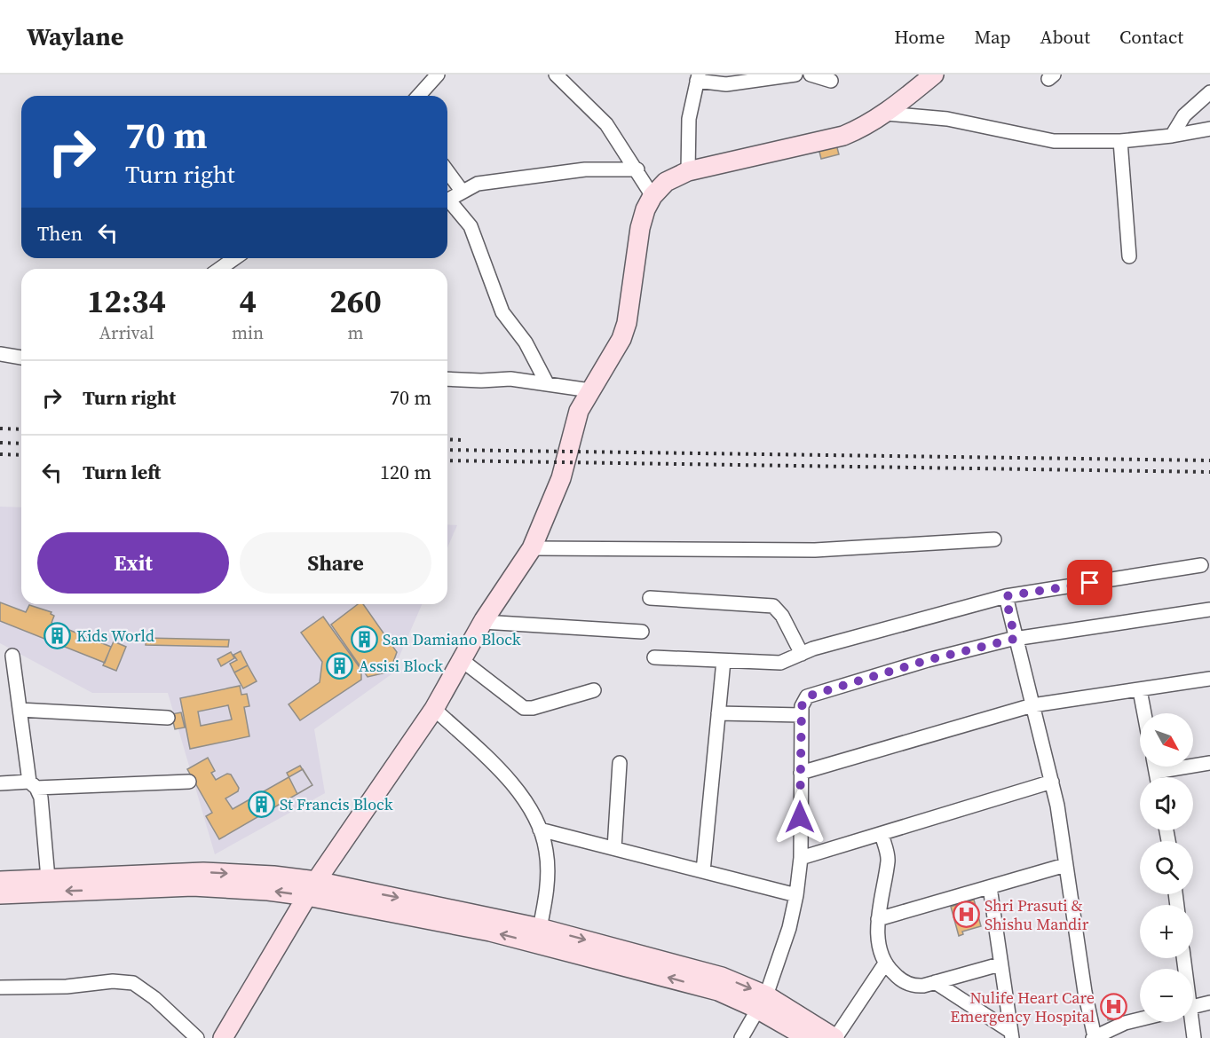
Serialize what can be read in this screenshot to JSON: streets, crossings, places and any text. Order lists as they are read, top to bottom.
{
  "places": {
    "building": [
      "Kids World",
      "San Damiano Block",
      "Assisi Block",
      "St Francis Block"
    ],
    "hospital": ["Shri Prasuti & Shishu Mandir", "Nulife Heart Care Emergency Hospital"]
  },
  "north": "bottom right",
  "page": {
    "header": "Waylane",
    "nav": [
      "Home",
      "Map",
      "About",
      "Contact"
    ],
    "turn": ["70 m", "Turn right"],
    "then": "Then",
    "eta": [
      "12:34",
      "Arrival",
      "4",
      "min",
      "260",
      "m"
    ],
    "list": [
      {
        "name": "Turn right",
        "value": "70 m"
      },
      {
        "name": "Turn left",
        "value": "120 m"
      }
    ],
    "buttons": ["Exit", "Share"],
    "map_buttons": ["+", "−"]
  }
}
